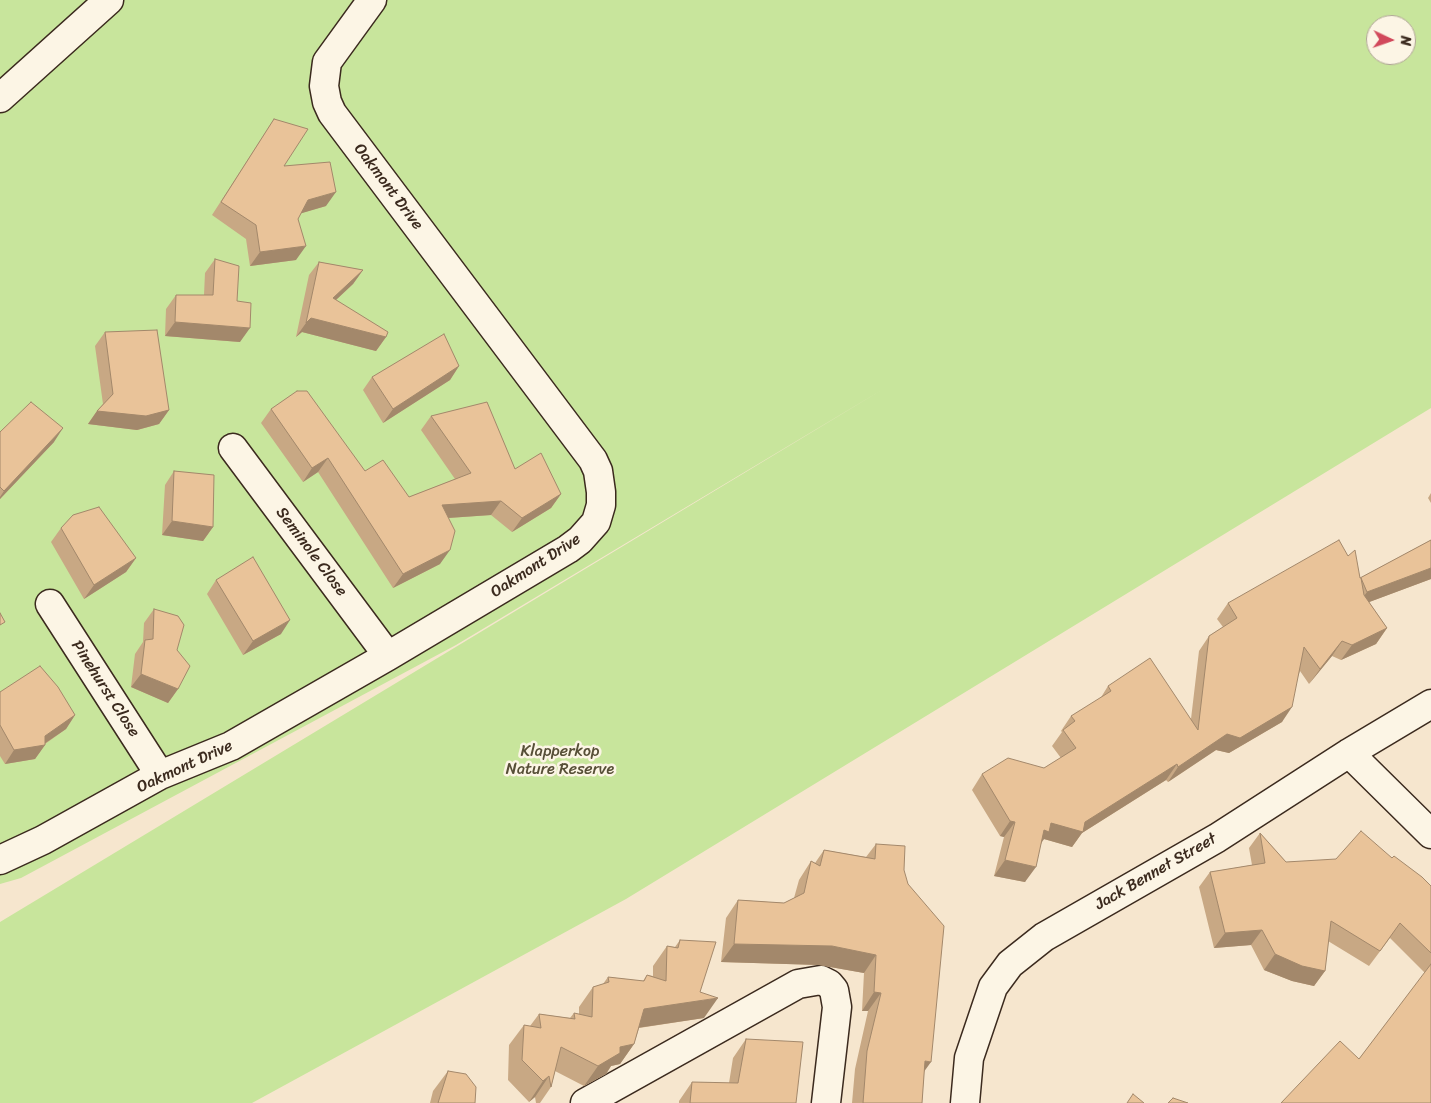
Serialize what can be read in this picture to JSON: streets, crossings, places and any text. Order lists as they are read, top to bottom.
{
  "streets": {
    "street": [
      "Oakmont Drive",
      "Seminole Close",
      "Pinehurst Close",
      "Jack Bennet Street"
    ]
  },
  "crossings": [
    ["Oakmont Drive", "Seminole Close"],
    ["Oakmont Drive", "Pinehurst Close"]
  ],
  "parks": ["Klapperkop Nature Reserve"],
  "north": "right"
}
